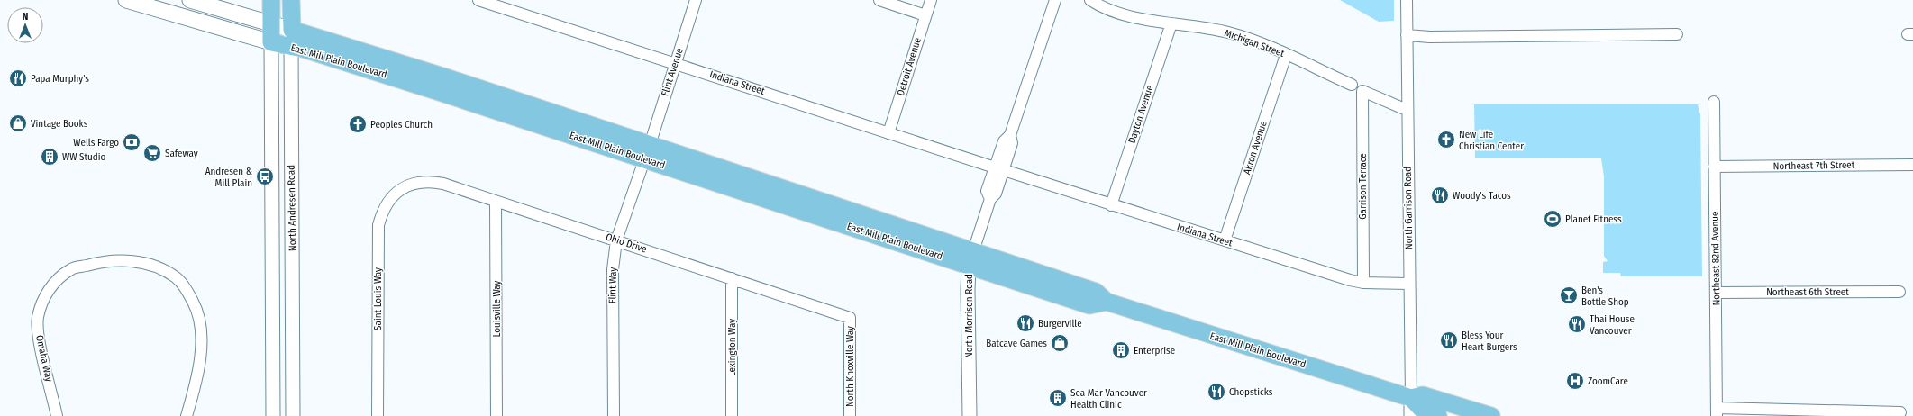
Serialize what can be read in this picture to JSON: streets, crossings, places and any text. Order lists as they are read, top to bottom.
{
  "streets": {
    "main road": ["East Mill Plain Boulevard", "North Andresen Road"],
    "street": [
      "Michigan Street",
      "Detroit Avenue",
      "Flint Avenue",
      "Indiana Street",
      "Dayton Avenue",
      "Akron Avenue",
      "Northeast 7th Street",
      "Garrison Terrace",
      "North Garrison Road",
      "Ohio Drive",
      "Northeast 82nd Avenue",
      "Flint Way",
      "Northeast 6th Street",
      "Saint Louis Way",
      "Louisville Way",
      "North Morrison Road",
      "Lexington Way",
      "Omaha Way",
      "North Knoxville Way"
    ]
  },
  "crossings": [
    ["Michigan Street", "Dayton Avenue"],
    ["Michigan Street", "Akron Avenue"],
    ["East Mill Plain Boulevard", "Flint Avenue"],
    ["East Mill Plain Boulevard", "North Andresen Road"],
    ["East Mill Plain Boulevard", "North Garrison Road"],
    ["East Mill Plain Boulevard", "Flint Way"],
    ["East Mill Plain Boulevard", "North Morrison Road"],
    ["Detroit Avenue", "Indiana Street"],
    ["Flint Avenue", "Indiana Street"],
    ["Flint Avenue", "Flint Way"],
    ["Indiana Street", "Dayton Avenue"],
    ["Indiana Street", "Akron Avenue"],
    ["Indiana Street", "Garrison Terrace"],
    ["Indiana Street", "North Garrison Road"],
    ["Indiana Street", "North Morrison Road"],
    ["Northeast 7th Street", "Northeast 82nd Avenue"],
    ["Garrison Terrace", "North Garrison Road"],
    ["Ohio Drive", "Flint Way"],
    ["Ohio Drive", "Saint Louis Way"],
    ["Ohio Drive", "Louisville Way"],
    ["Ohio Drive", "Lexington Way"],
    ["Ohio Drive", "North Knoxville Way"],
    ["Northeast 82nd Avenue", "Northeast 6th Street"]
  ],
  "places": {
    "restaurant": [
      "Papa Murphy's",
      "Woody's Tacos",
      "Burgerville",
      "Thai House Vancouver",
      "Bless Your Heart Burgers",
      "Chopsticks"
    ],
    "shop": ["Vintage Books", "Batcave Games"],
    "church": ["Peoples Church", "New Life Christian Center"],
    "bank": ["Wells Fargo"],
    "supermarket": ["Safeway"],
    "building": ["WW Studio", "Enterprise", "Sea Mar Vancouver Health Clinic"],
    "bus stop": ["Andresen & Mill Plain"],
    "sports": ["Planet Fitness"],
    "bar": ["Ben's Bottle Shop"],
    "hospital": ["ZoomCare"]
  },
  "north": "top"
}
